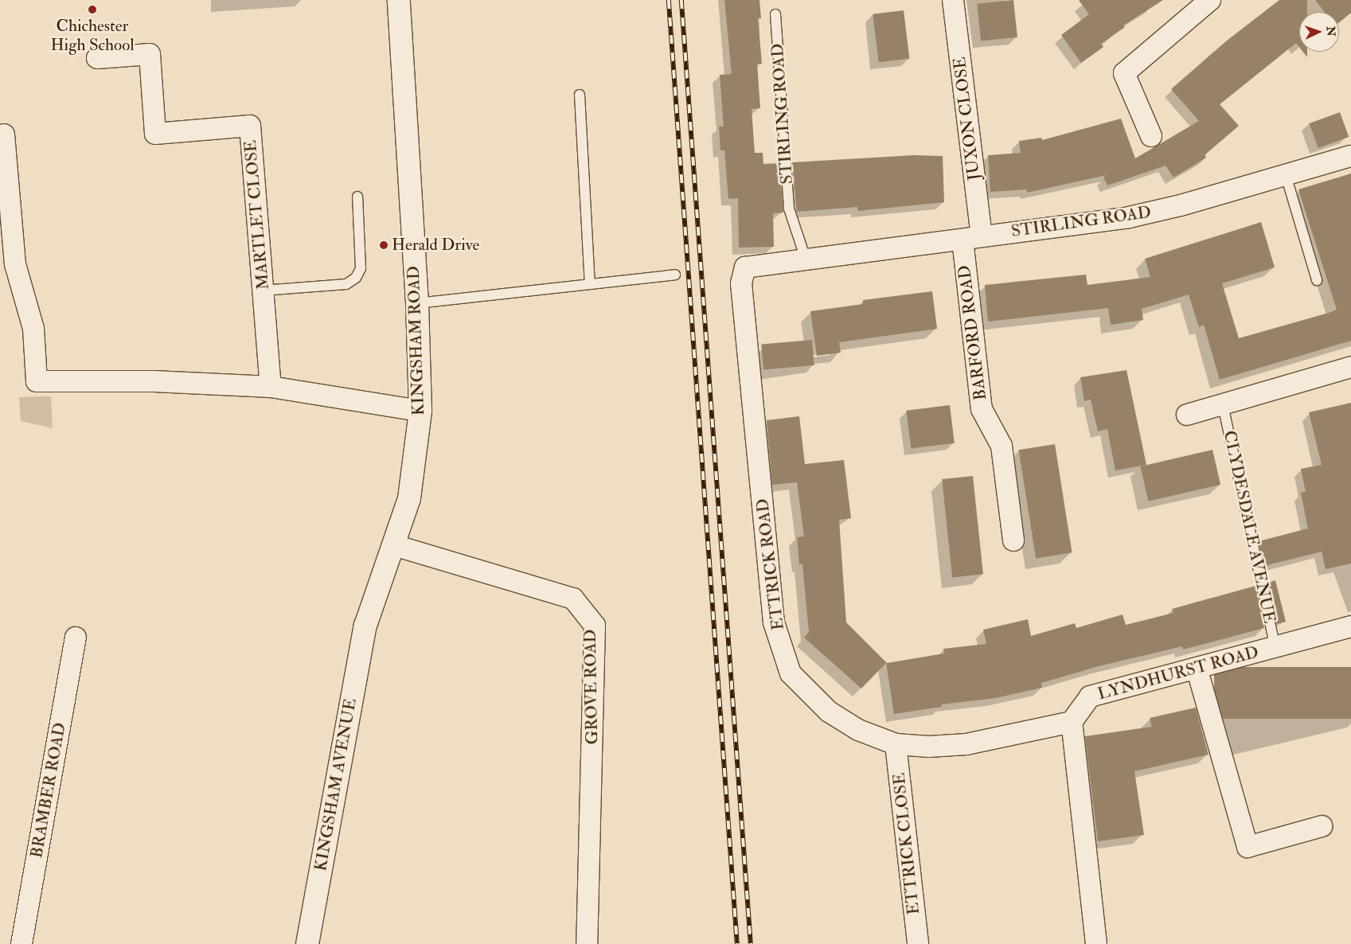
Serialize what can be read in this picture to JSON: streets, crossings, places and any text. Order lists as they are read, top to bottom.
{
  "streets": {
    "street": [
      "STIRLING ROAD",
      "JUXON CLOSE",
      "MARTLET CLOSE",
      "BARFORD ROAD",
      "KINGSHAM ROAD",
      "ETTRICK ROAD",
      "LYNDHURST ROAD",
      "GROVE ROAD",
      "KINGSHAM AVENUE",
      "BRAMBER ROAD",
      "ETTRICK CLOSE"
    ],
    "lane": ["CLYDESDALE AVENUE"]
  },
  "crossings": [
    ["STIRLING ROAD", "JUXON CLOSE"],
    ["STIRLING ROAD", "BARFORD ROAD"],
    ["STIRLING ROAD", "ETTRICK ROAD"],
    ["JUXON CLOSE", "BARFORD ROAD"],
    ["KINGSHAM ROAD", "GROVE ROAD"],
    ["KINGSHAM ROAD", "KINGSHAM AVENUE"],
    ["CLYDESDALE AVENUE", "LYNDHURST ROAD"],
    ["ETTRICK ROAD", "LYNDHURST ROAD"],
    ["ETTRICK ROAD", "ETTRICK CLOSE"]
  ],
  "places": ["Chichester High School", "Herald Drive"],
  "north": "right"
}
